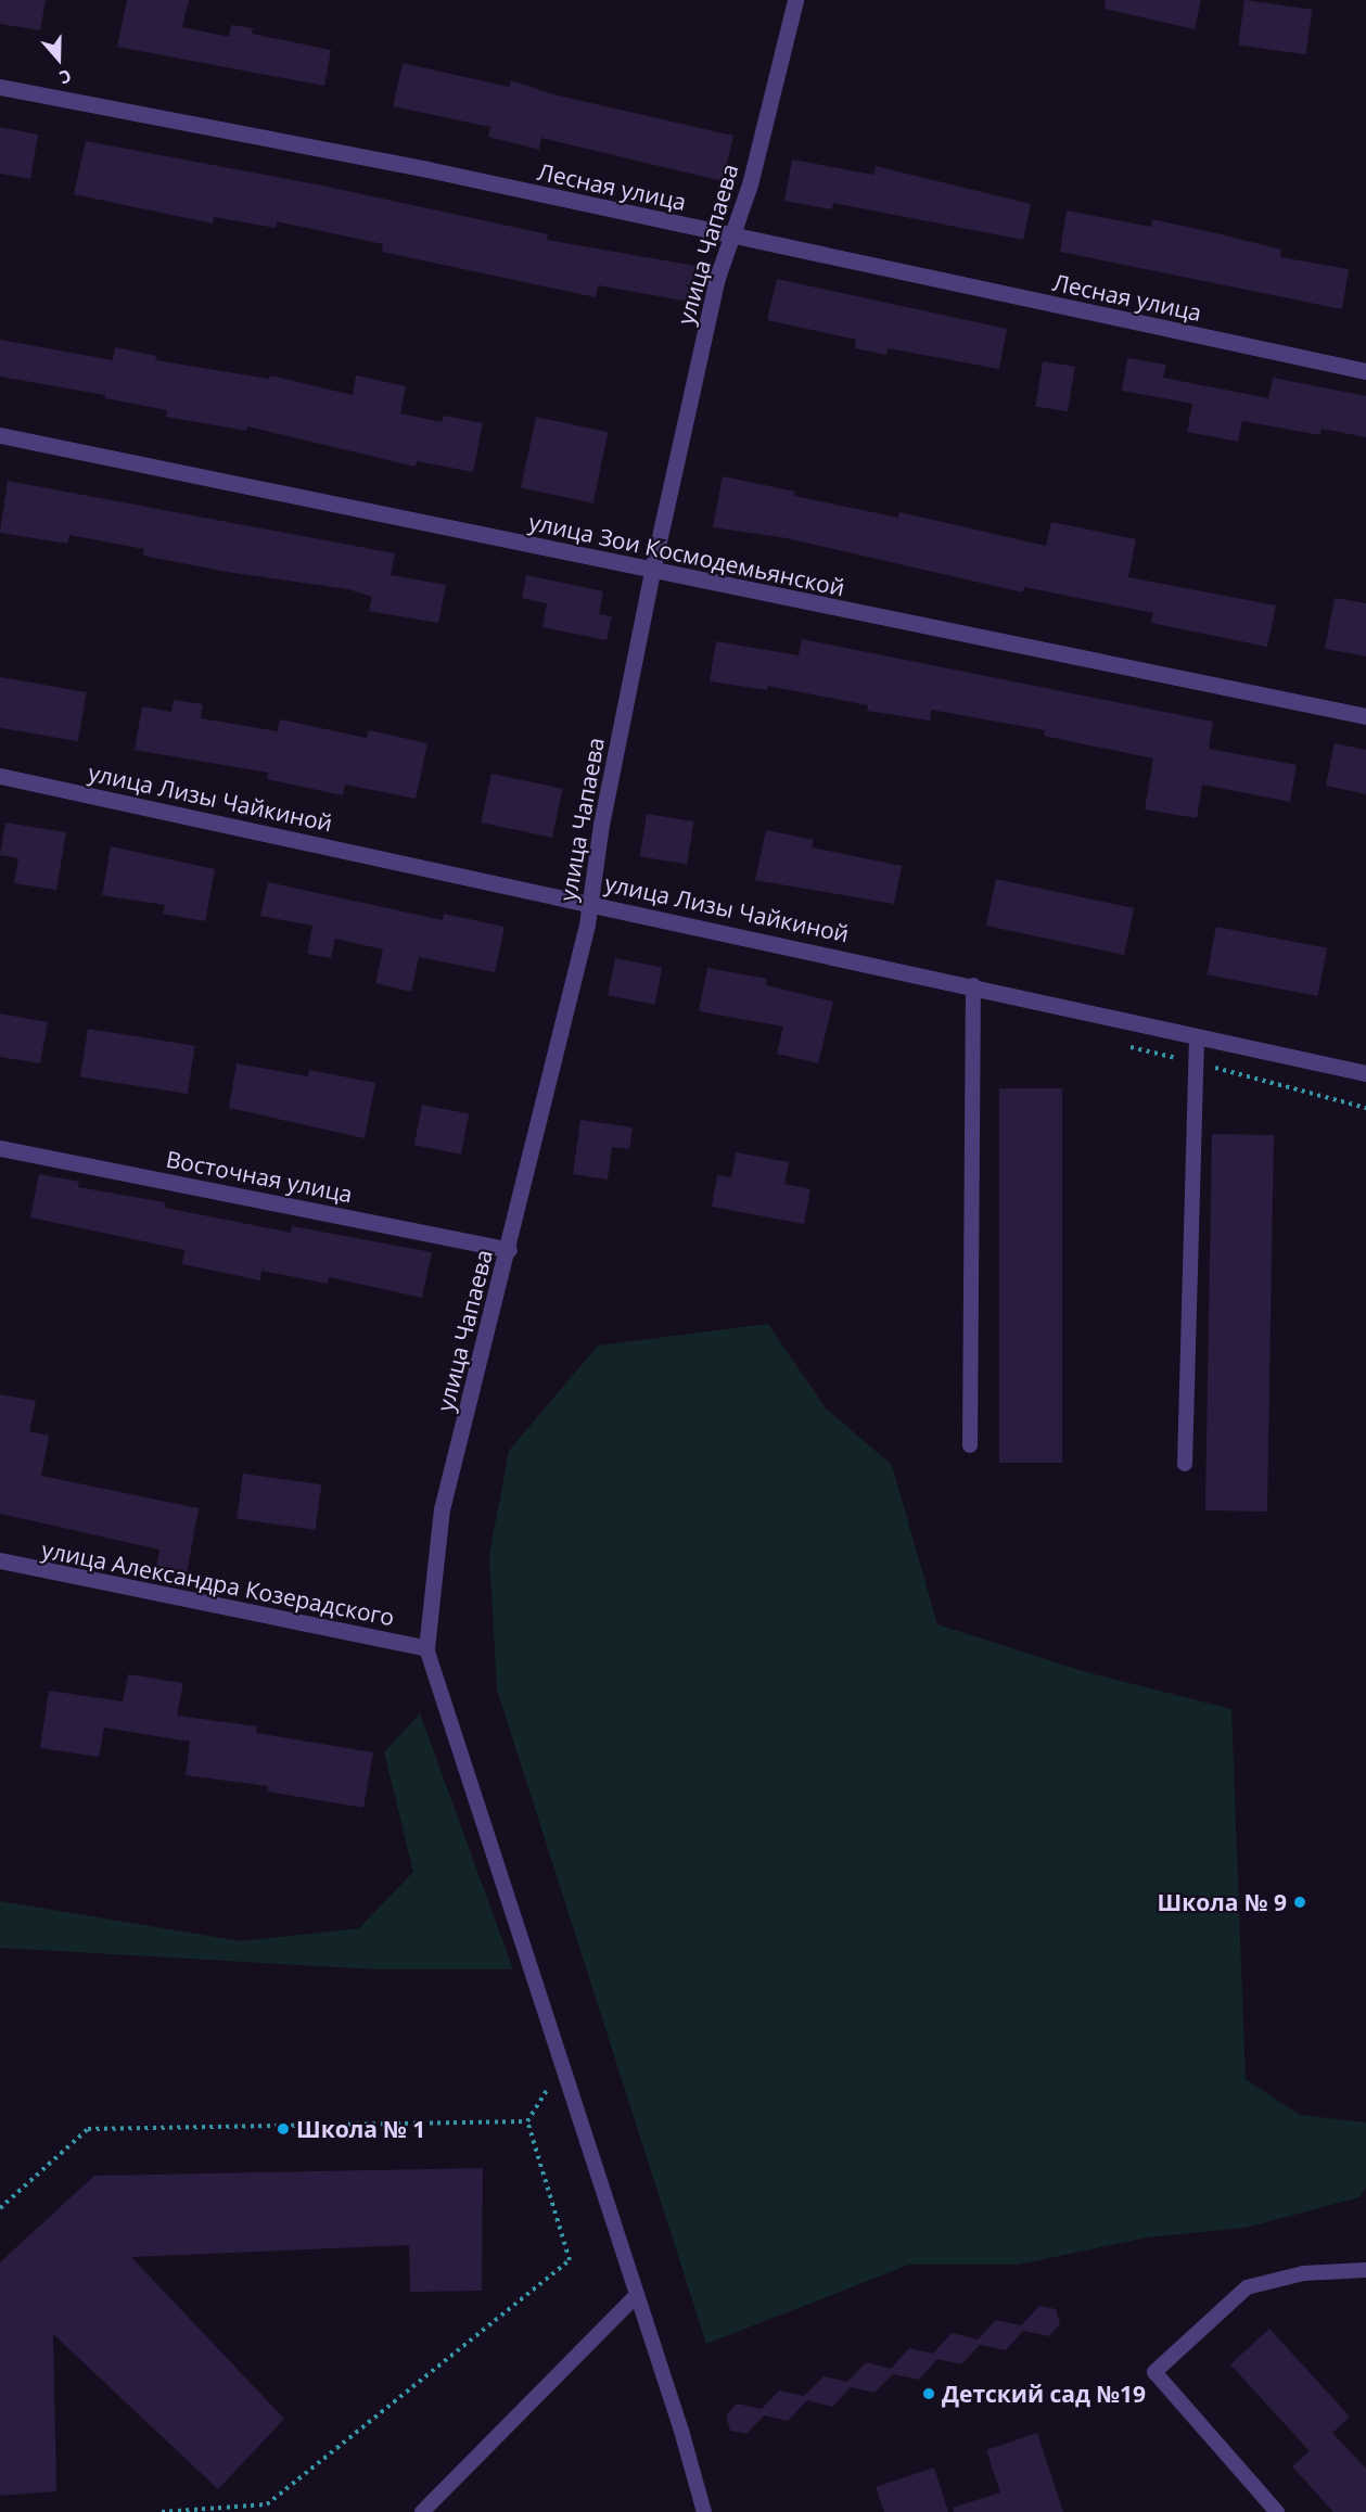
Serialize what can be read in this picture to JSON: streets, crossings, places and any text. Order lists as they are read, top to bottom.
{
  "streets": {
    "street": [
      "Лесная улица",
      "улица Чапаева",
      "улица Зои Космодемьянской",
      "улица Лизы Чайкиной",
      "Восточная улица",
      "улица Александра Козерадского"
    ]
  },
  "crossings": [
    ["Лесная улица", "улица Чапаева"],
    ["улица Чапаева", "улица Зои Космодемьянской"],
    ["улица Чапаева", "улица Лизы Чайкиной"],
    ["улица Чапаева", "Восточная улица"],
    ["улица Чапаева", "улица Александра Козерадского"]
  ],
  "places": ["Школа № 9", "Школа № 1", "Детский сад №19"],
  "north": "bottom"
}
